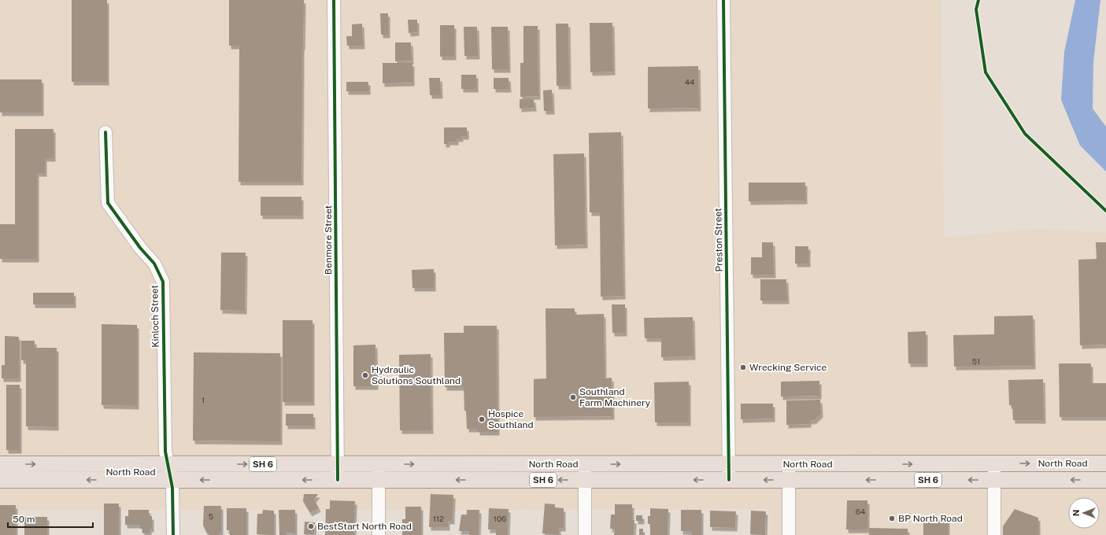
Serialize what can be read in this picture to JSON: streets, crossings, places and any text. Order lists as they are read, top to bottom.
{
  "streets": {
    "main road": ["North Road", "SH 6"],
    "street": ["Benmore Street", "Preston Street", "Kinloch Street"]
  },
  "crossings": [
    ["Benmore Street", "North Road"],
    ["Preston Street", "North Road"],
    ["Kinloch Street", "North Road"]
  ],
  "places": [
    "Wrecking Service",
    "Hydraulic Solutions Southland",
    "Southland Farm Machinery",
    "Hospice Southland",
    "BP North Road",
    "BestStart North Road"
  ],
  "house_numbers": [
    "44",
    "51",
    "1",
    "64",
    "5",
    "112",
    "106"
  ],
  "scale_bar": "50 m",
  "north": "left"
}
